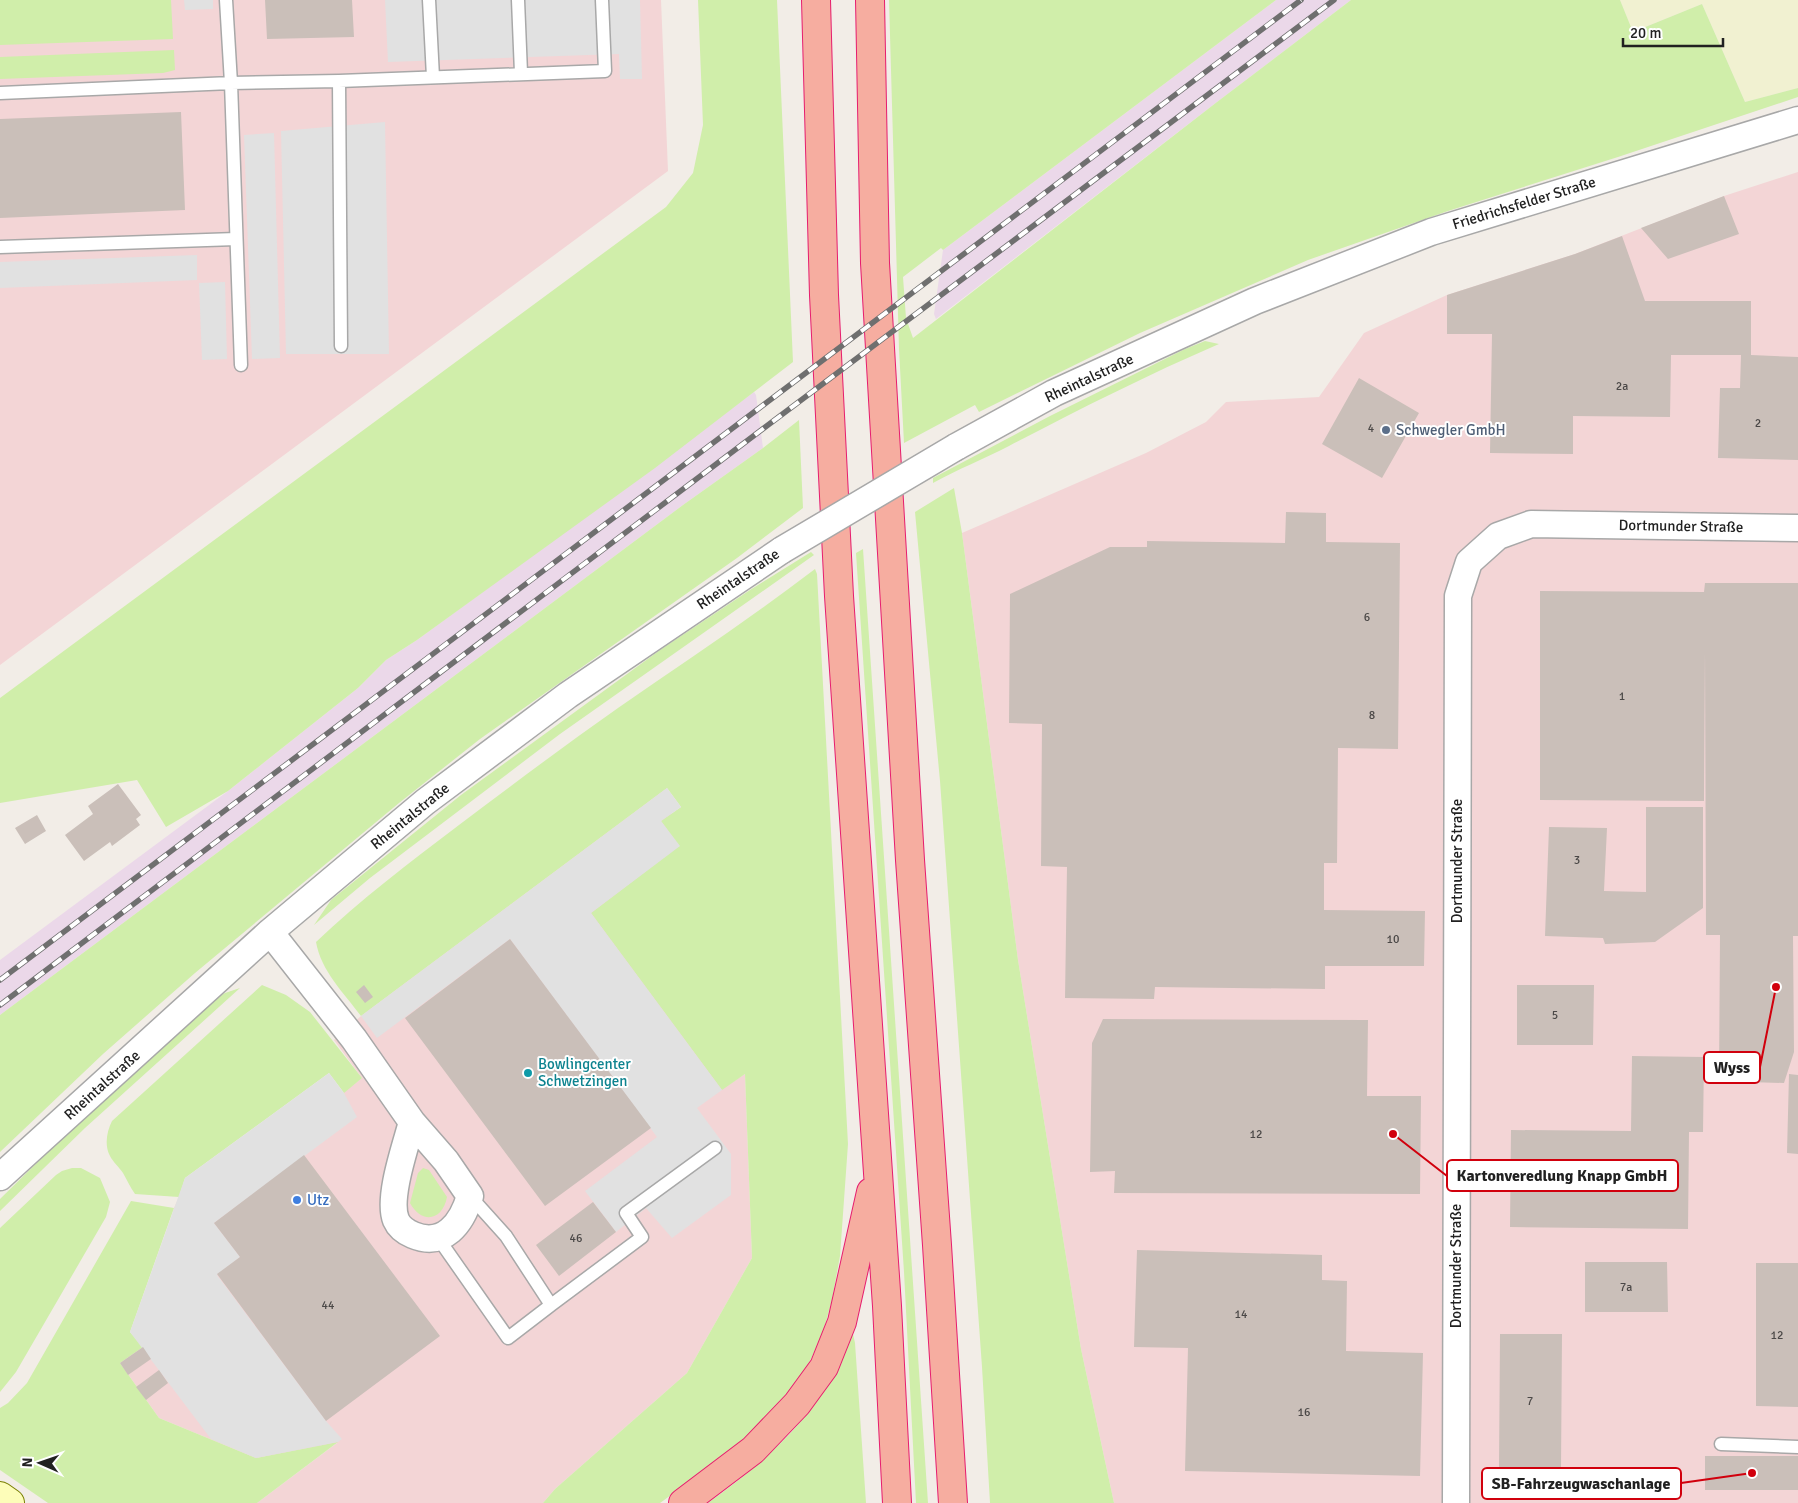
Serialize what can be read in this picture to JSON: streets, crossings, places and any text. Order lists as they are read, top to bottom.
{
  "streets": {
    "street": ["Friedrichsfelder Straße", "Rheintalstraße", "Dortmunder Straße"]
  },
  "crossings": [
    ["Friedrichsfelder Straße", "Rheintalstraße"]
  ],
  "places": [
    "Schwegler GmbH",
    "Wyss",
    "Bowlingcenter Schwetzingen",
    "Kartonveredlung Knapp GmbH",
    "Utz",
    "SB-Fahrzeugwaschanlage"
  ],
  "house_numbers": [
    "2a",
    "2",
    "4",
    "6",
    "1",
    "8",
    "3",
    "10",
    "5",
    "12",
    "46",
    "7a",
    "44",
    "14",
    "12",
    "7",
    "16"
  ],
  "scale_bar": "20 m",
  "north": "left"
}
